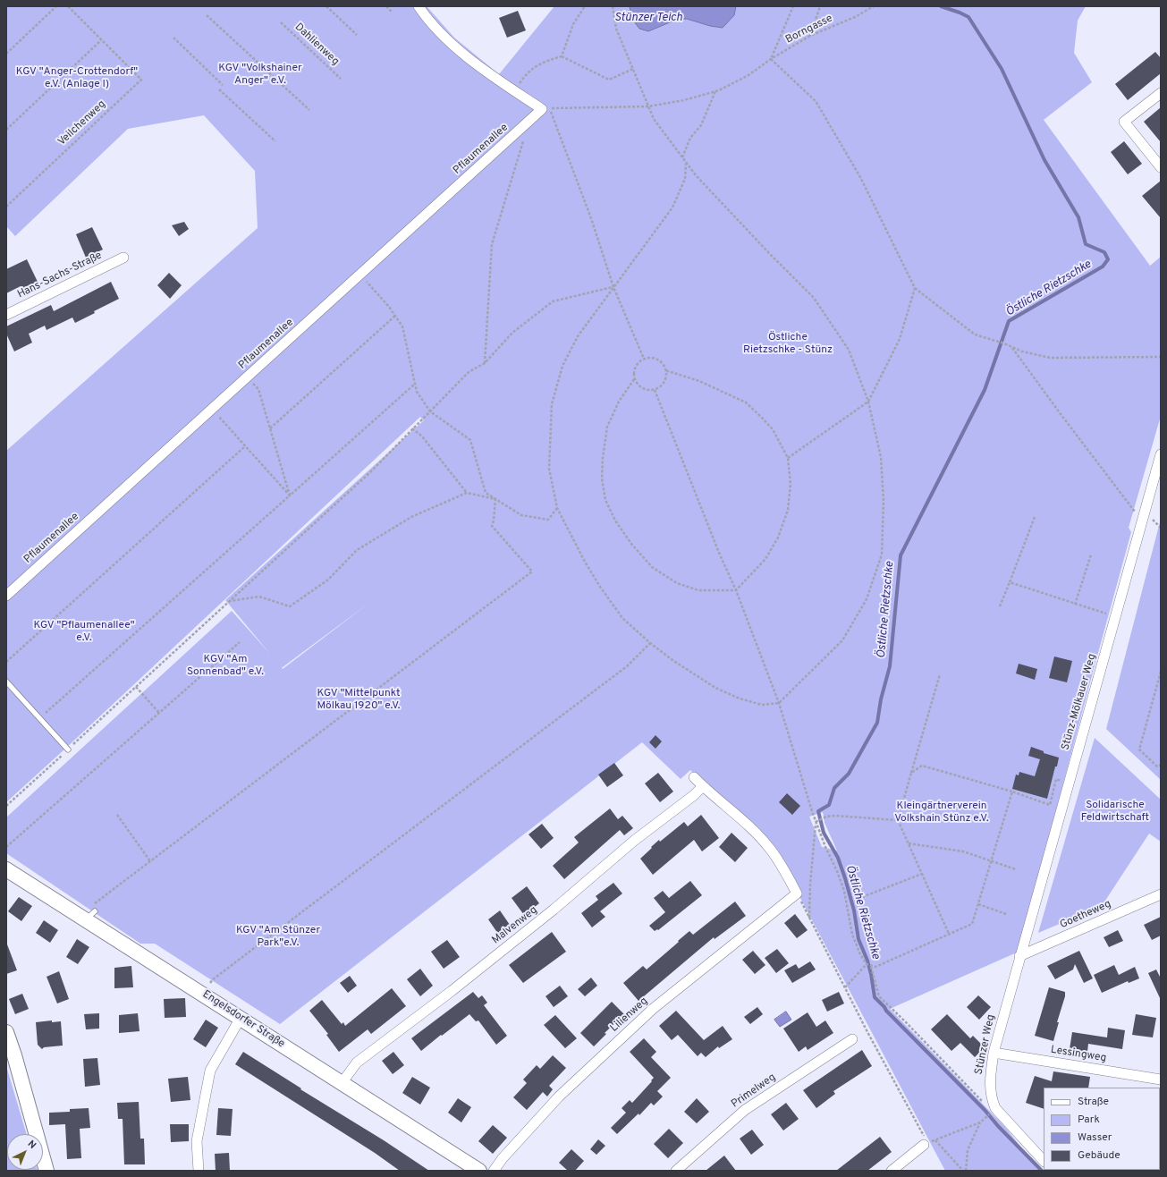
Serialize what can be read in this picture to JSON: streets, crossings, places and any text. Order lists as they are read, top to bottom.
{
  "streets": {
    "street": [
      "Pflaumenallee",
      "Hans-Sachs-Straße",
      "Stünz-Mölkauer Weg",
      "Goetheweg",
      "Malvenweg",
      "Lilienweg",
      "Engelsdorfer Straße",
      "Stünzer Weg",
      "Lessingweg",
      "Primelweg"
    ],
    "path": ["Borngasse", "Dahlienweg", "Veilchenweg"]
  },
  "crossings": [
    ["Borngasse", "Pflaumenallee"],
    ["Stünz-Mölkauer Weg", "Goetheweg"],
    ["Stünz-Mölkauer Weg", "Stünzer Weg"],
    ["Goetheweg", "Stünzer Weg"],
    ["Malvenweg", "Engelsdorfer Straße"],
    ["Stünzer Weg", "Lessingweg"]
  ],
  "water": ["Stünzer Teich", "Östliche Rietzschke"],
  "parks": [
    "KGV \"Volkshainer Anger\" e.V.",
    "KGV \"Anger-Crottendorf\" e.V. (Anlage I)",
    "Östliche Rietzschke - Stünz",
    "KGV \"Pflaumenallee\" e.V.",
    "KGV \"Am Sonnenbad\" e.V.",
    "KGV \"Mittelpunkt Mölkau 1920\" e.V.",
    "Solidarische Feldwirtschaft",
    "Kleingärtnerverein Volkshain Stünz e.V.",
    "KGV \"Am Stünzer Park\"e.V."
  ],
  "legend": [
    "Straße",
    "Park",
    "Wasser",
    "Gebäude"
  ],
  "north": "top right"
}
